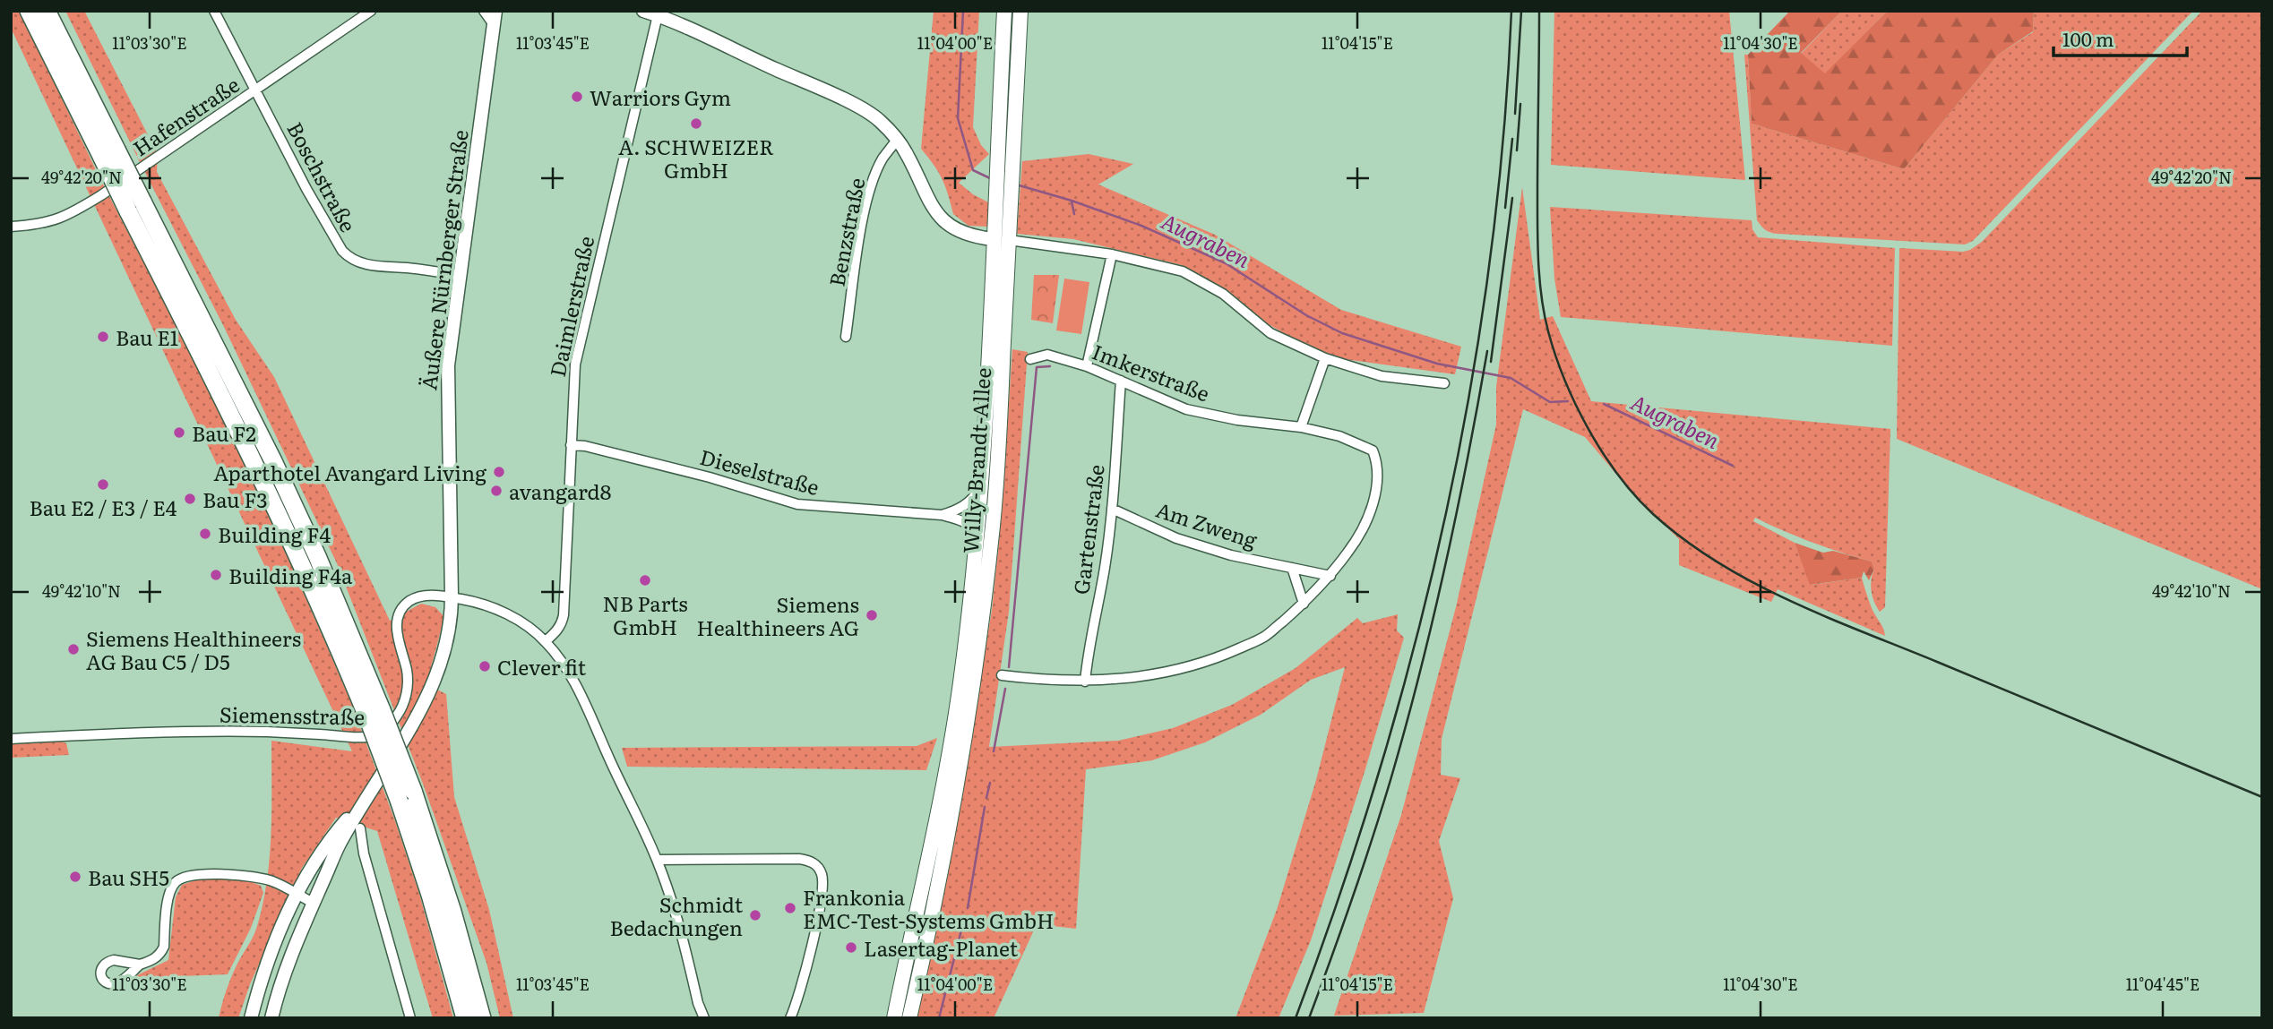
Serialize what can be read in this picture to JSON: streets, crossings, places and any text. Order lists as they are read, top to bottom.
{
  "streets": {
    "main road": ["Äußere Nürnberger Straße", "Willy-Brandt-Allee"],
    "street": [
      "Hafenstraße",
      "Boschstraße",
      "Benzstraße",
      "Daimlerstraße",
      "Imkerstraße",
      "Dieselstraße",
      "Am Zweng",
      "Gartenstraße",
      "Siemensstraße"
    ]
  },
  "crossings": [
    ["Hafenstraße", "Boschstraße"],
    ["Boschstraße", "Äußere Nürnberger Straße"],
    ["Äußere Nürnberger Straße", "Siemensstraße"],
    ["Daimlerstraße", "Dieselstraße"],
    ["Imkerstraße", "Am Zweng"],
    ["Imkerstraße", "Gartenstraße"],
    ["Willy-Brandt-Allee", "Dieselstraße"],
    ["Am Zweng", "Gartenstraße"]
  ],
  "water": ["Augraben"],
  "places": [
    "Warriors Gym",
    "A. SCHWEIZER GmbH",
    "Bau E1",
    "Bau F2",
    "Aparthotel Avangard Living",
    "Bau E2 / E3 / E4",
    "avangard8",
    "Bau F3",
    "Building F4",
    "Building F4a",
    "NB Parts GmbH",
    "Siemens Healthineers AG",
    "Siemens Healthineers AG Bau C5 / D5",
    "Clever fit",
    "Bau SH5",
    "Frankonia EMC-Test-Systems GmbH",
    "Schmidt Bedachungen",
    "Lasertag-Planet"
  ],
  "scale_bar": "100 m",
  "coordinates": [
    "11°03'30\"E",
    "11°03'45\"E",
    "11°04'00\"E",
    "11°04'15\"E",
    "11°04'30\"E",
    "49°42'20\"N",
    "49°42'10\"N",
    "11°04'45\"E"
  ]
}
